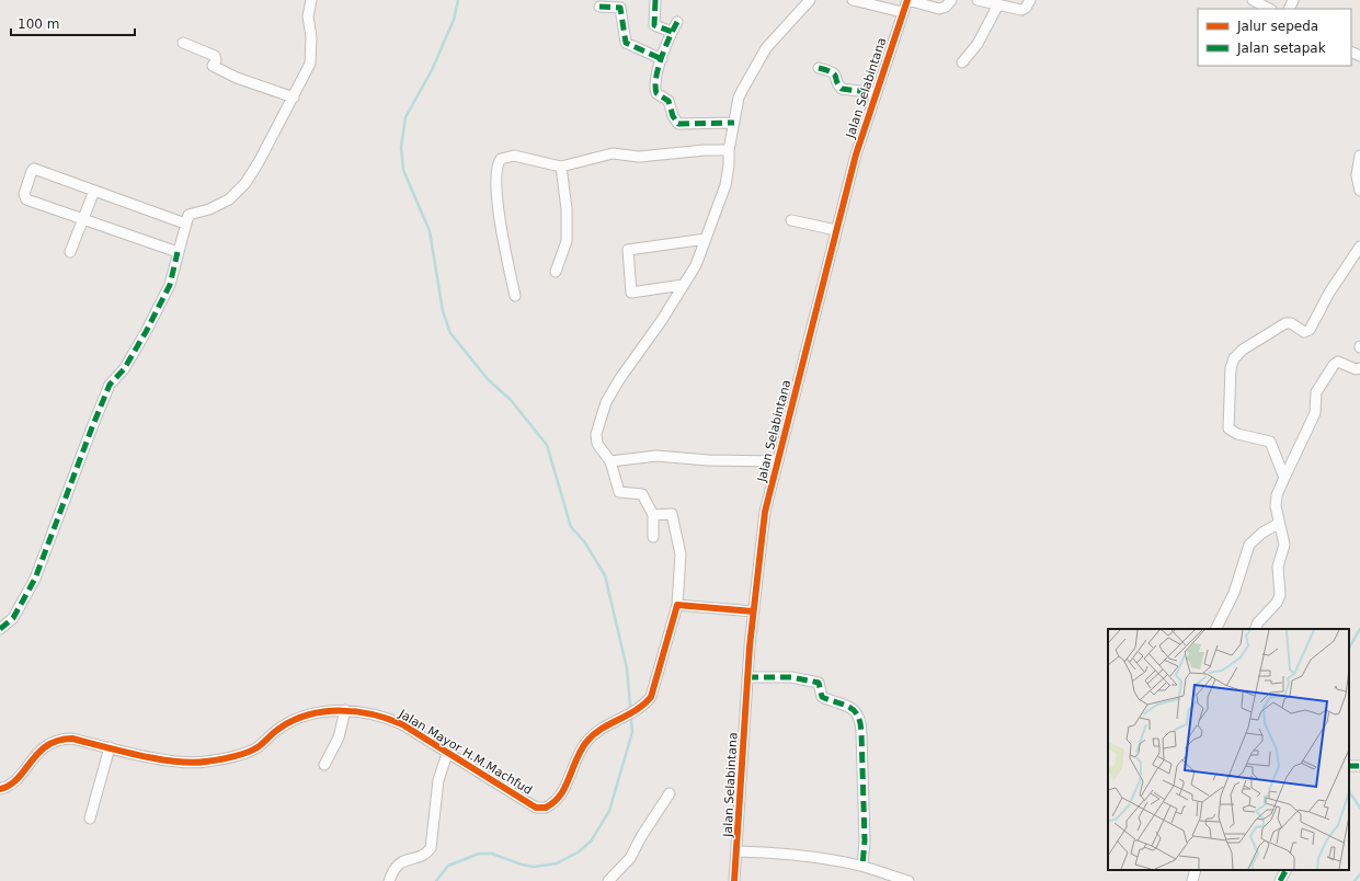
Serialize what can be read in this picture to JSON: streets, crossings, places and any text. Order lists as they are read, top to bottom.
{
  "streets": {
    "street": ["Jalan Selabintana", "Jalan Mayor H.M.Machfud"]
  },
  "legend": ["Jalur sepeda", "Jalan setapak"],
  "scale_bar": "100 m"
}
